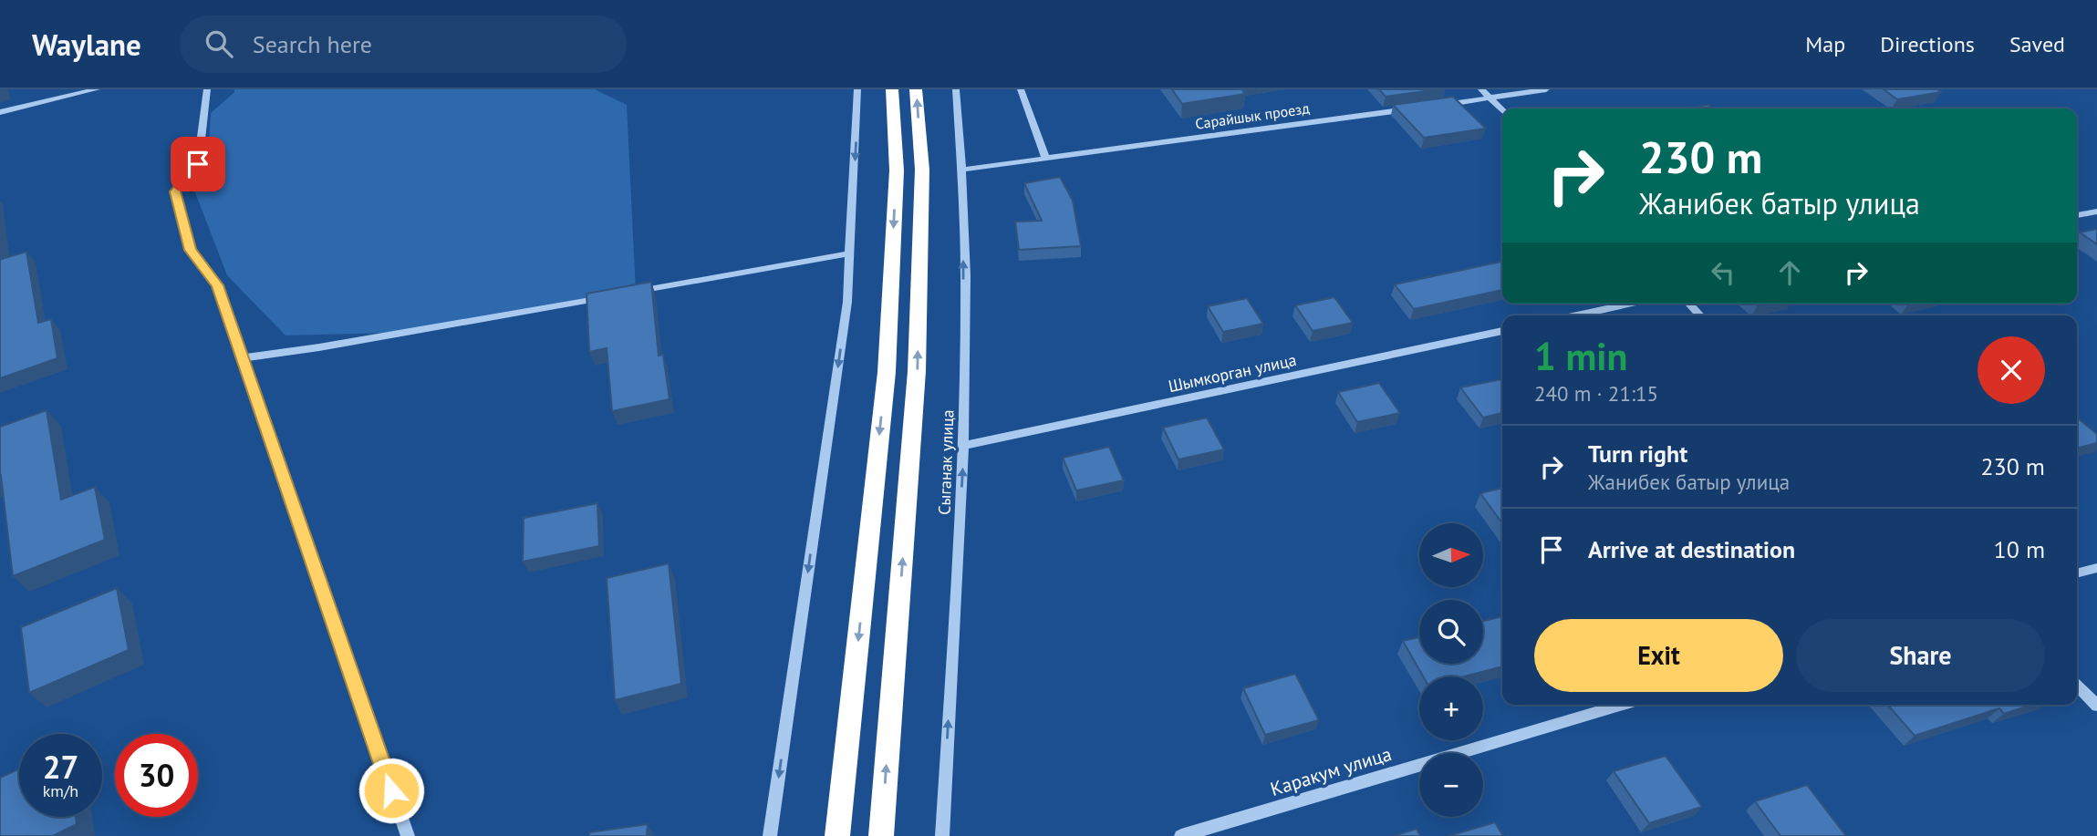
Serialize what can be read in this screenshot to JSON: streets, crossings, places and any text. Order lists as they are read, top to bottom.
{
  "streets": {
    "street": [
      "Сарайшык проезд",
      "Шымкорган улица",
      "Сыганак улица",
      "Каракум улица"
    ]
  },
  "crossings": [
    ["Сарайшык проезд", "Сыганак улица"],
    ["Шымкорган улица", "Сыганак улица"]
  ],
  "one_way": ["Сыганак улица"],
  "north": "right",
  "page": {
    "header": "Waylane",
    "search": "Search here",
    "nav": ["Map", "Directions", "Saved"],
    "turn": ["230 m", "Жанибек батыр улица"],
    "heading": ["1 min", "240 m · 21:15"],
    "list": [
      {
        "name": "Turn right",
        "note": "Жанибек батыр улица",
        "value": "230 m"
      },
      {
        "name": "Arrive at destination",
        "value": "10 m"
      }
    ],
    "map_buttons": ["+", "−"],
    "buttons": ["Exit", "Share"],
    "speed": "27 km/h",
    "limit": "30"
  }
}
